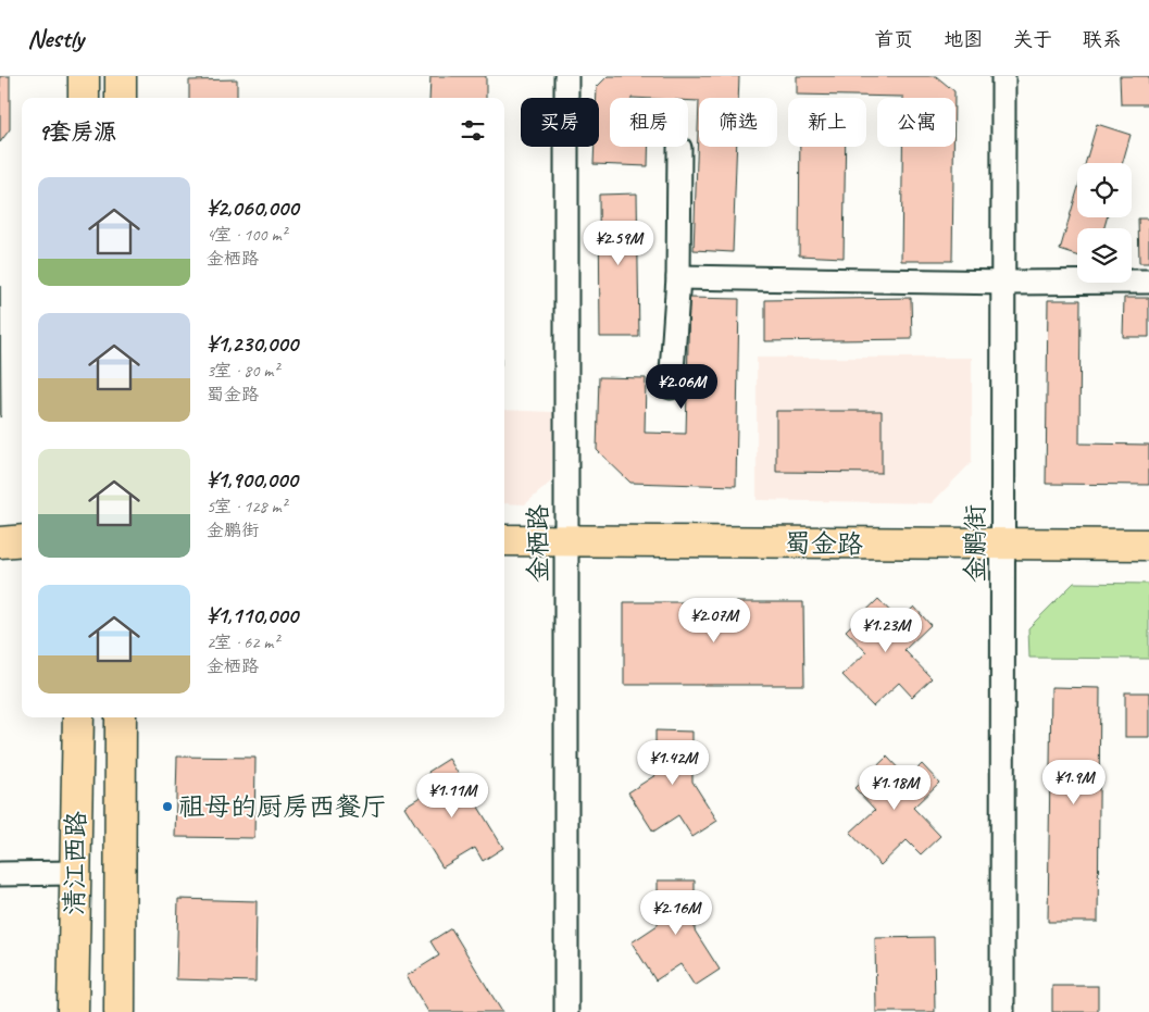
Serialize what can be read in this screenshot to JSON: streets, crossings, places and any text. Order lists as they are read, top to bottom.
{
  "streets": {
    "main road": ["蜀金路", "清江西路"],
    "street": ["金栖路", "金鹏街"]
  },
  "crossings": [
    ["金栖路", "蜀金路"],
    ["蜀金路", "金鹏街"]
  ],
  "places": ["祖母的厨房西餐厅"],
  "page": {
    "header": "Nestly",
    "nav": [
      "首页",
      "地图",
      "关于",
      "联系"
    ],
    "chip": [
      "买房",
      "租房",
      "筛选",
      "新上",
      "公寓"
    ],
    "heading": "9套房源",
    "list": [
      {
        "name": "¥2,060,000",
        "note": "4室 · 100 m² · 金栖路"
      },
      {
        "name": "¥1,230,000",
        "note": "3室 · 80 m² · 蜀金路"
      },
      {
        "name": "¥1,900,000",
        "note": "5室 · 128 m² · 金鹏街"
      },
      {
        "name": "¥1,110,000",
        "note": "2室 · 62 m² · 金栖路"
      }
    ],
    "price": [
      "¥2.59M",
      "¥2.06M",
      "¥2.07M",
      "¥1.23M",
      "¥1.42M",
      "¥1.9M",
      "¥1.18M",
      "¥1.11M",
      "¥2.16M"
    ]
  }
}
